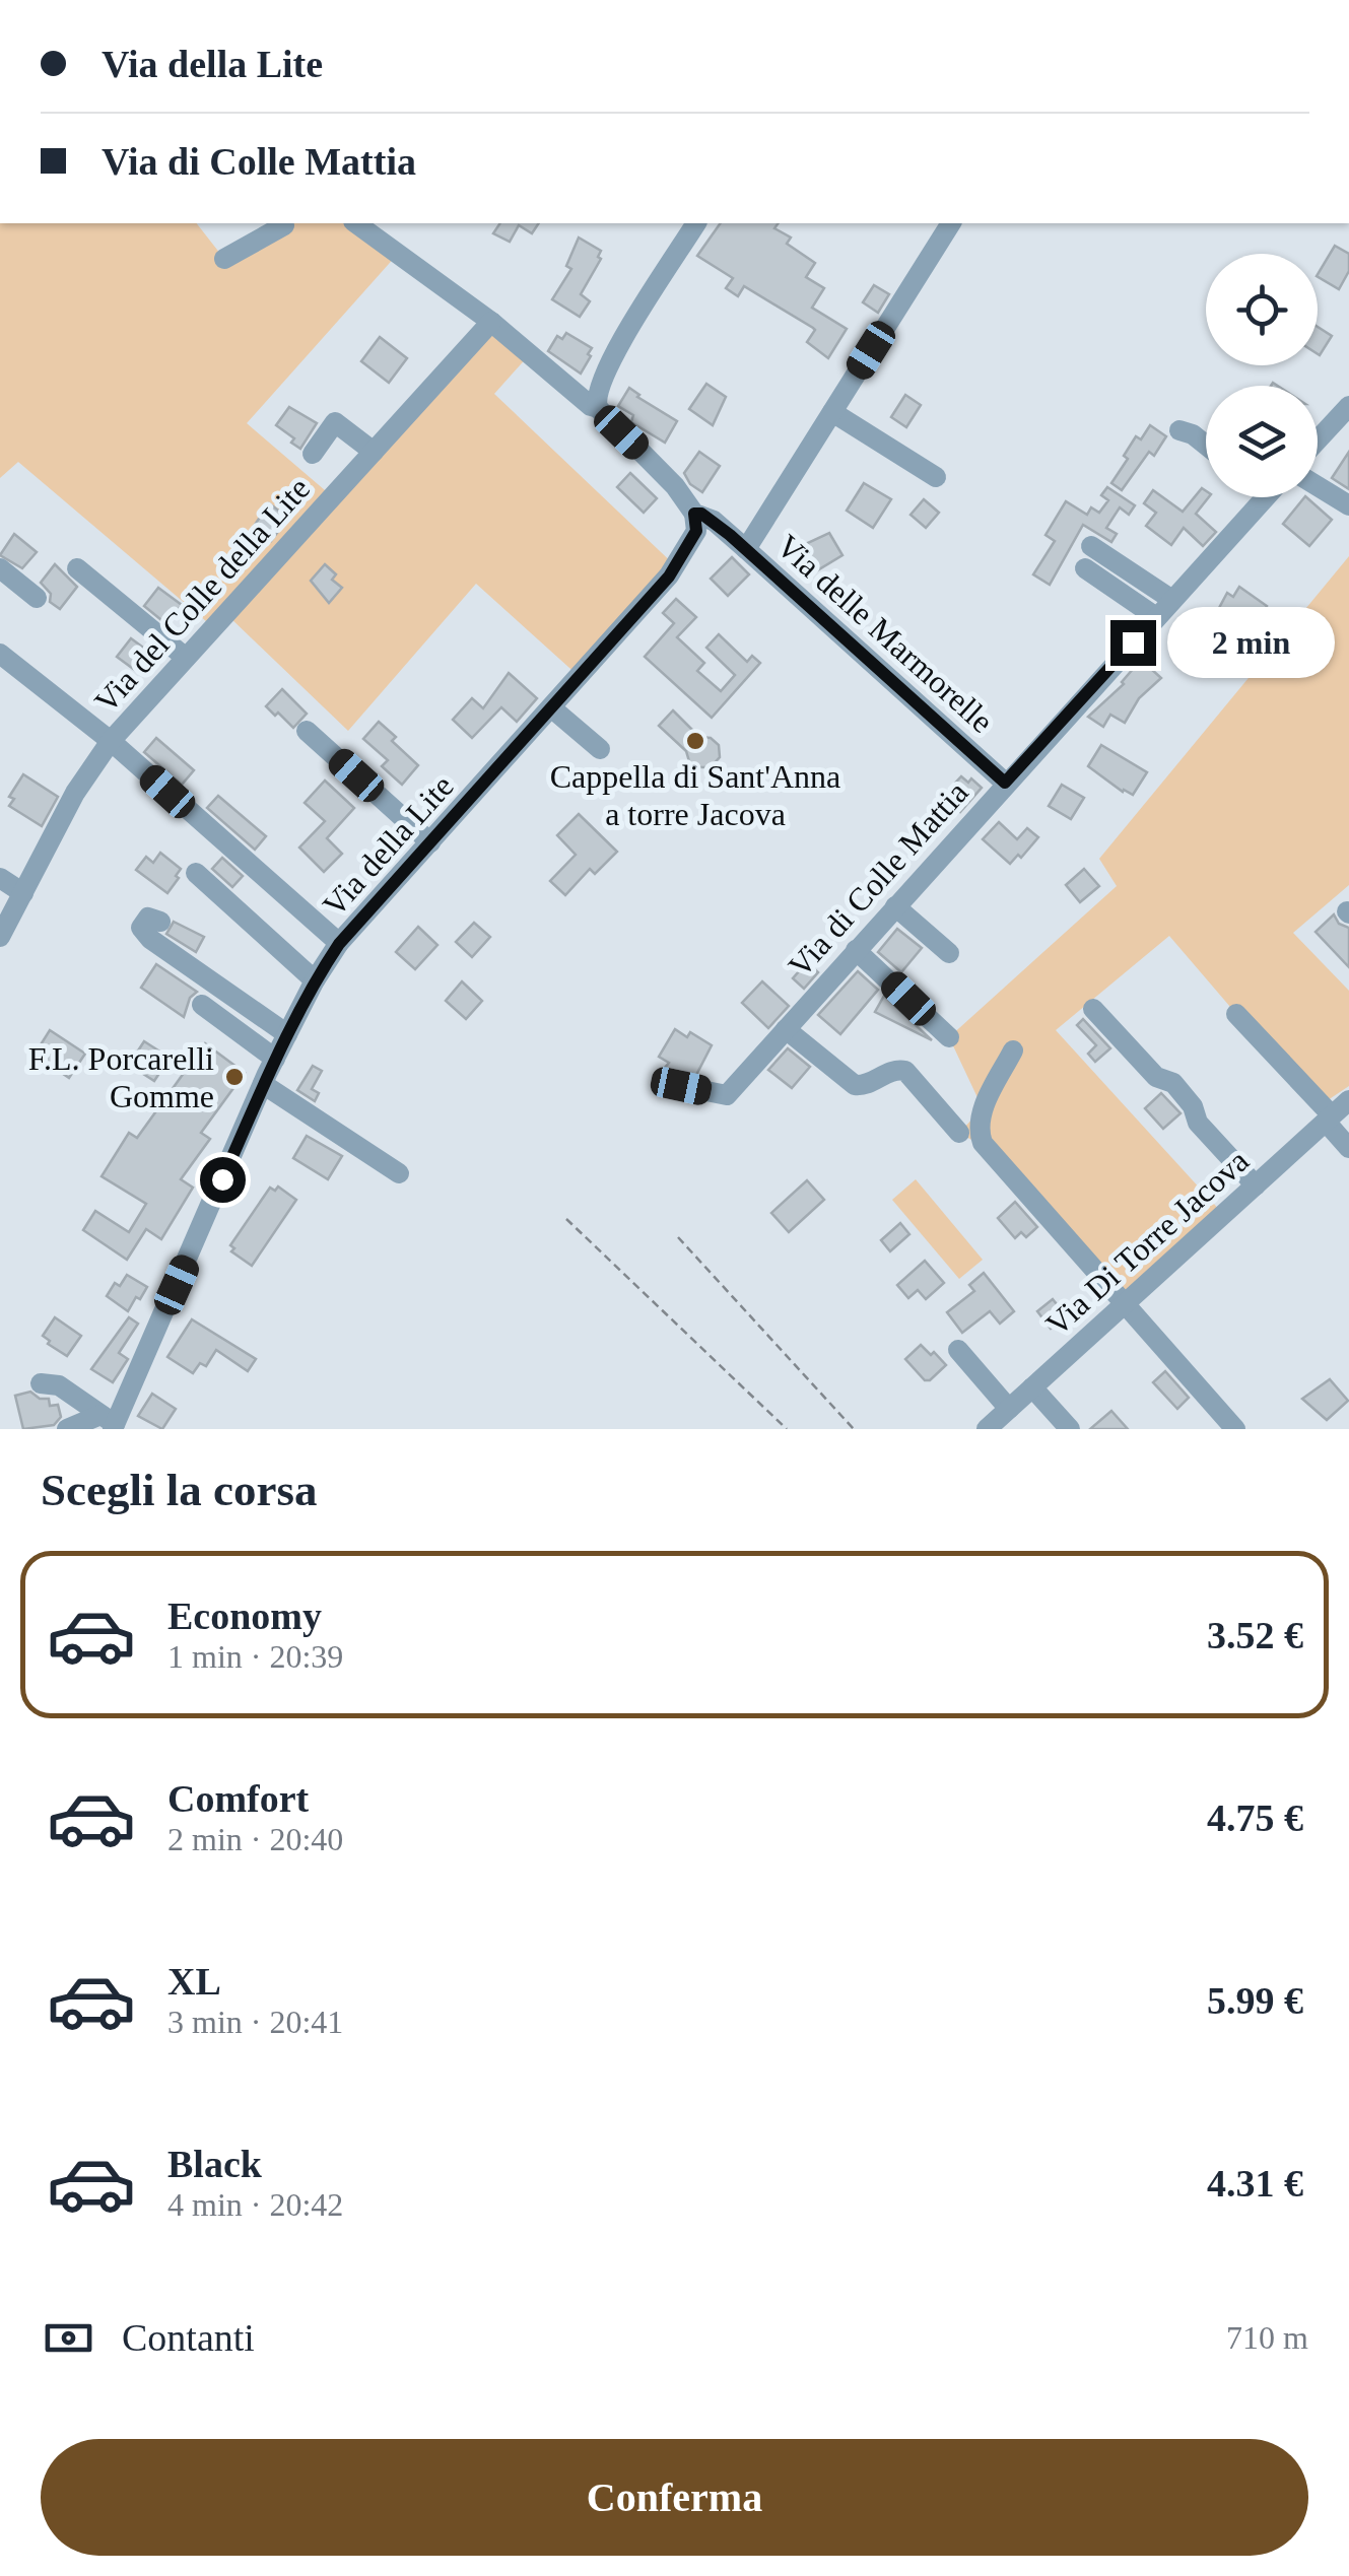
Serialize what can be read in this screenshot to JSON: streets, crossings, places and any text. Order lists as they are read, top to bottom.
{
  "streets": {
    "street": [
      "Via del Colle della Lite",
      "Via delle Marmorelle",
      "Via della Lite",
      "Via di Colle Mattia",
      "Via Di Torre Jacova"
    ]
  },
  "crossings": [
    ["Via del Colle della Lite", "Via delle Marmorelle"],
    ["Via delle Marmorelle", "Via della Lite"],
    ["Via delle Marmorelle", "Via di Colle Mattia"]
  ],
  "places": ["Cappella di Sant'Anna a torre Jacova", "F.L. Porcarelli Gomme"],
  "page": {
    "banner": ["Via della Lite", "Via di Colle Mattia"],
    "bubble": "2 min",
    "heading": "Scegli la corsa",
    "list": [
      {
        "name": "Economy",
        "note": "1 min · 20:39",
        "value": "3.52 €"
      },
      {
        "name": "Comfort",
        "note": "2 min · 20:40",
        "value": "4.75 €"
      },
      {
        "name": "XL",
        "note": "3 min · 20:41",
        "value": "5.99 €"
      },
      {
        "name": "Black",
        "note": "4 min · 20:42",
        "value": "4.31 €"
      }
    ],
    "pay": ["Contanti", "710 m"],
    "buttons": "Conferma"
  }
}
